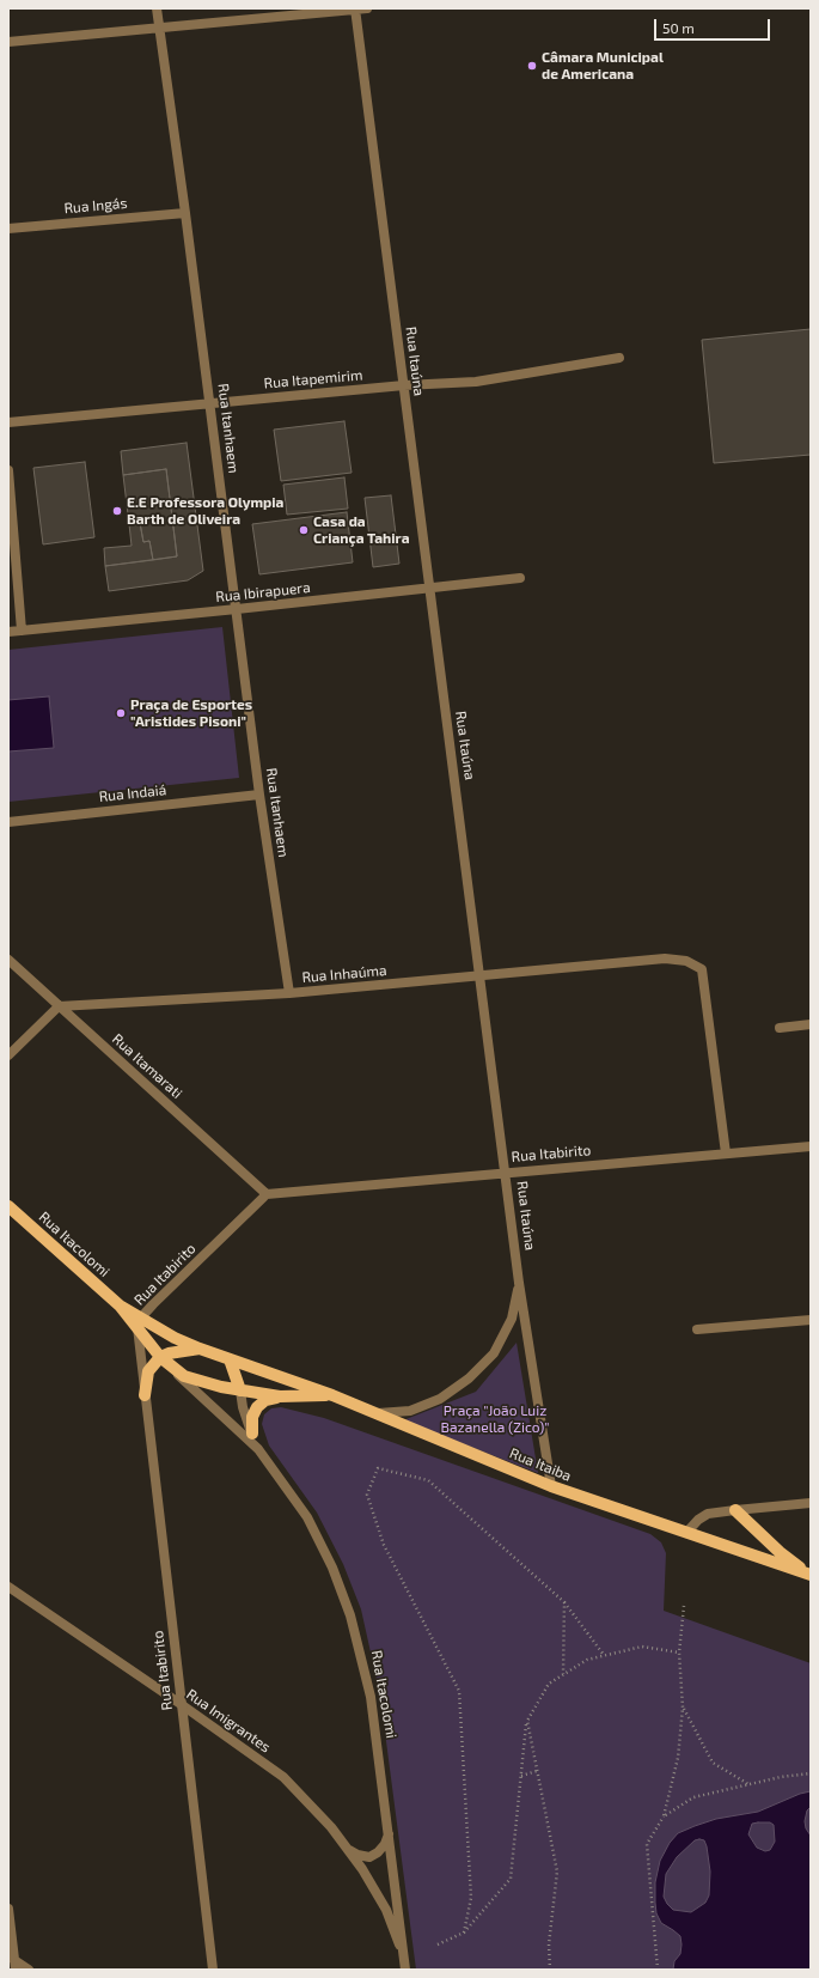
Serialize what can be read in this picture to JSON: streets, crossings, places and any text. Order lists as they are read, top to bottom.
{
  "streets": {
    "main road": ["Rua Itacolomi", "Rua Itaiba"],
    "street": [
      "Rua Ingás",
      "Rua Itaúna",
      "Rua Itapemirim",
      "Rua Itanhaem",
      "Rua Ibirapuera",
      "Rua Indaiá",
      "Rua Inhaúma",
      "Rua Itamarati",
      "Rua Itabirito",
      "Rua Imigrantes"
    ]
  },
  "crossings": [
    ["Rua Ingás", "Rua Itanhaem"],
    ["Rua Itaúna", "Rua Itapemirim"],
    ["Rua Itaúna", "Rua Ibirapuera"],
    ["Rua Itaúna", "Rua Inhaúma"],
    ["Rua Itaúna", "Rua Itabirito"],
    ["Rua Itaúna", "Rua Itaiba"],
    ["Rua Itapemirim", "Rua Itanhaem"],
    ["Rua Itanhaem", "Rua Ibirapuera"],
    ["Rua Itanhaem", "Rua Indaiá"],
    ["Rua Itanhaem", "Rua Inhaúma"],
    ["Rua Inhaúma", "Rua Itamarati"],
    ["Rua Inhaúma", "Rua Itabirito"],
    ["Rua Itamarati", "Rua Itabirito"],
    ["Rua Itabirito", "Rua Itacolomi"],
    ["Rua Itabirito", "Rua Itaiba"],
    ["Rua Itabirito", "Rua Imigrantes"],
    ["Rua Itacolomi", "Rua Itaiba"],
    ["Rua Itacolomi", "Rua Imigrantes"]
  ],
  "parks": ["Praça \"João Luiz Bazanella (Zico)\""],
  "places": [
    "Câmara Municipal de Americana",
    "E.E Professora Olympia Barth de Oliveira",
    "Casa da Criança Tahira",
    "Praça de Esportes \"Aristides Pisoni\""
  ],
  "scale_bar": "50 m"
}
